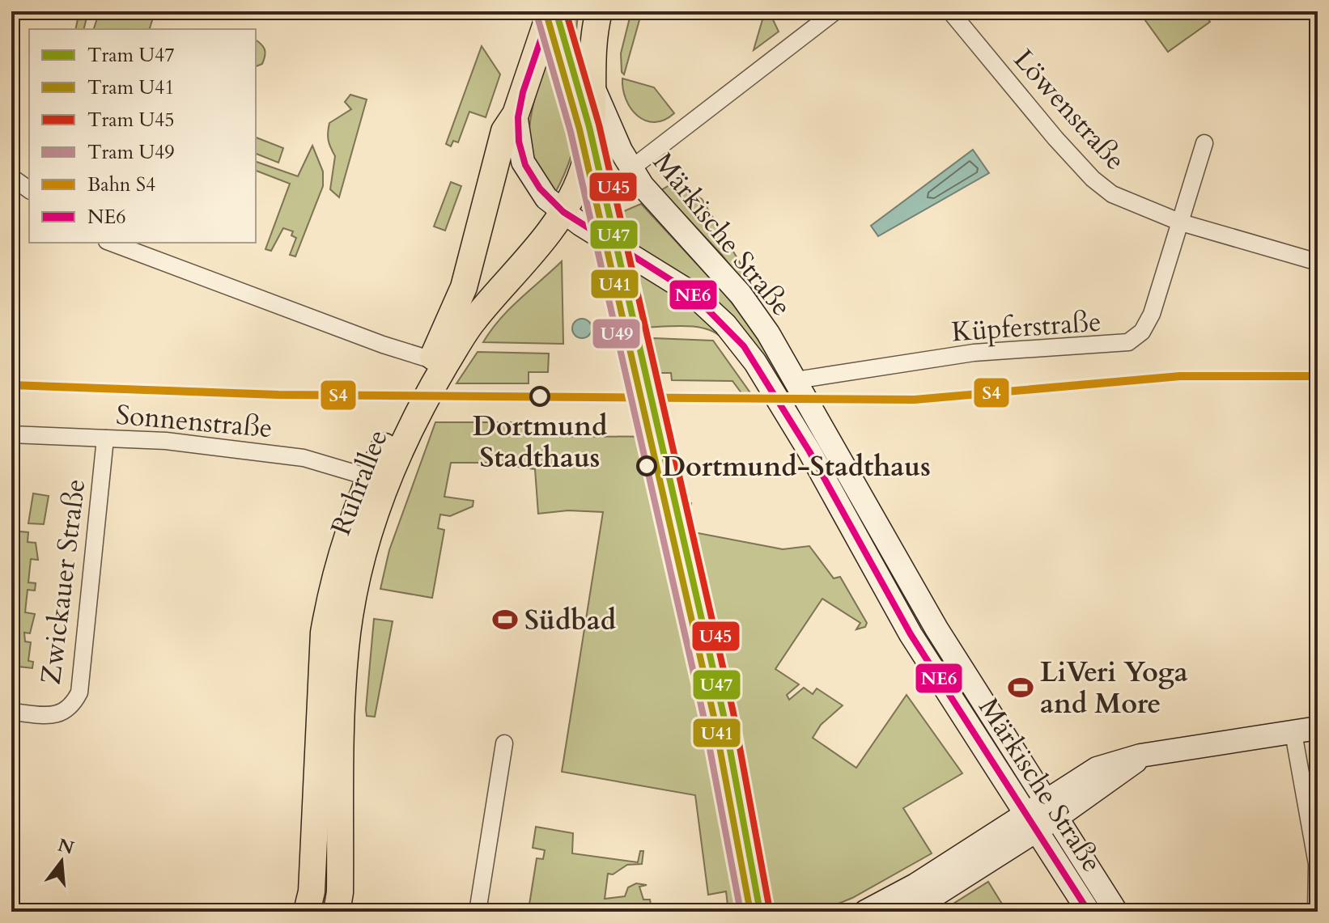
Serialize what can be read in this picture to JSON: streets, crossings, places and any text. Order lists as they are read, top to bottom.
{
  "streets": {
    "main road": ["Märkische Straße", "Ruhrallee"],
    "street": [
      "Löwenstraße",
      "Küpferstraße",
      "Sonnenstraße",
      "Zwickauer Straße"
    ]
  },
  "crossings": [
    ["Löwenstraße", "Küpferstraße"],
    ["Märkische Straße", "Küpferstraße"],
    ["Märkische Straße", "Ruhrallee"],
    ["Sonnenstraße", "Ruhrallee"],
    ["Sonnenstraße", "Zwickauer Straße"]
  ],
  "places": {
    "other": ["Dortmund Stadthaus", "Dortmund-Stadthaus"],
    "sports": ["Südbad", "LiVeri Yoga and More"]
  },
  "lines": [
    "tram line U47",
    "tram line U45",
    "transit line NE6",
    "tram line U41",
    "tram line U49",
    "rail line S4"
  ],
  "legend": [
    "Tram U47",
    "Tram U41",
    "Tram U45",
    "Tram U49",
    "Bahn S4",
    "NE6"
  ],
  "north": "top"
}
